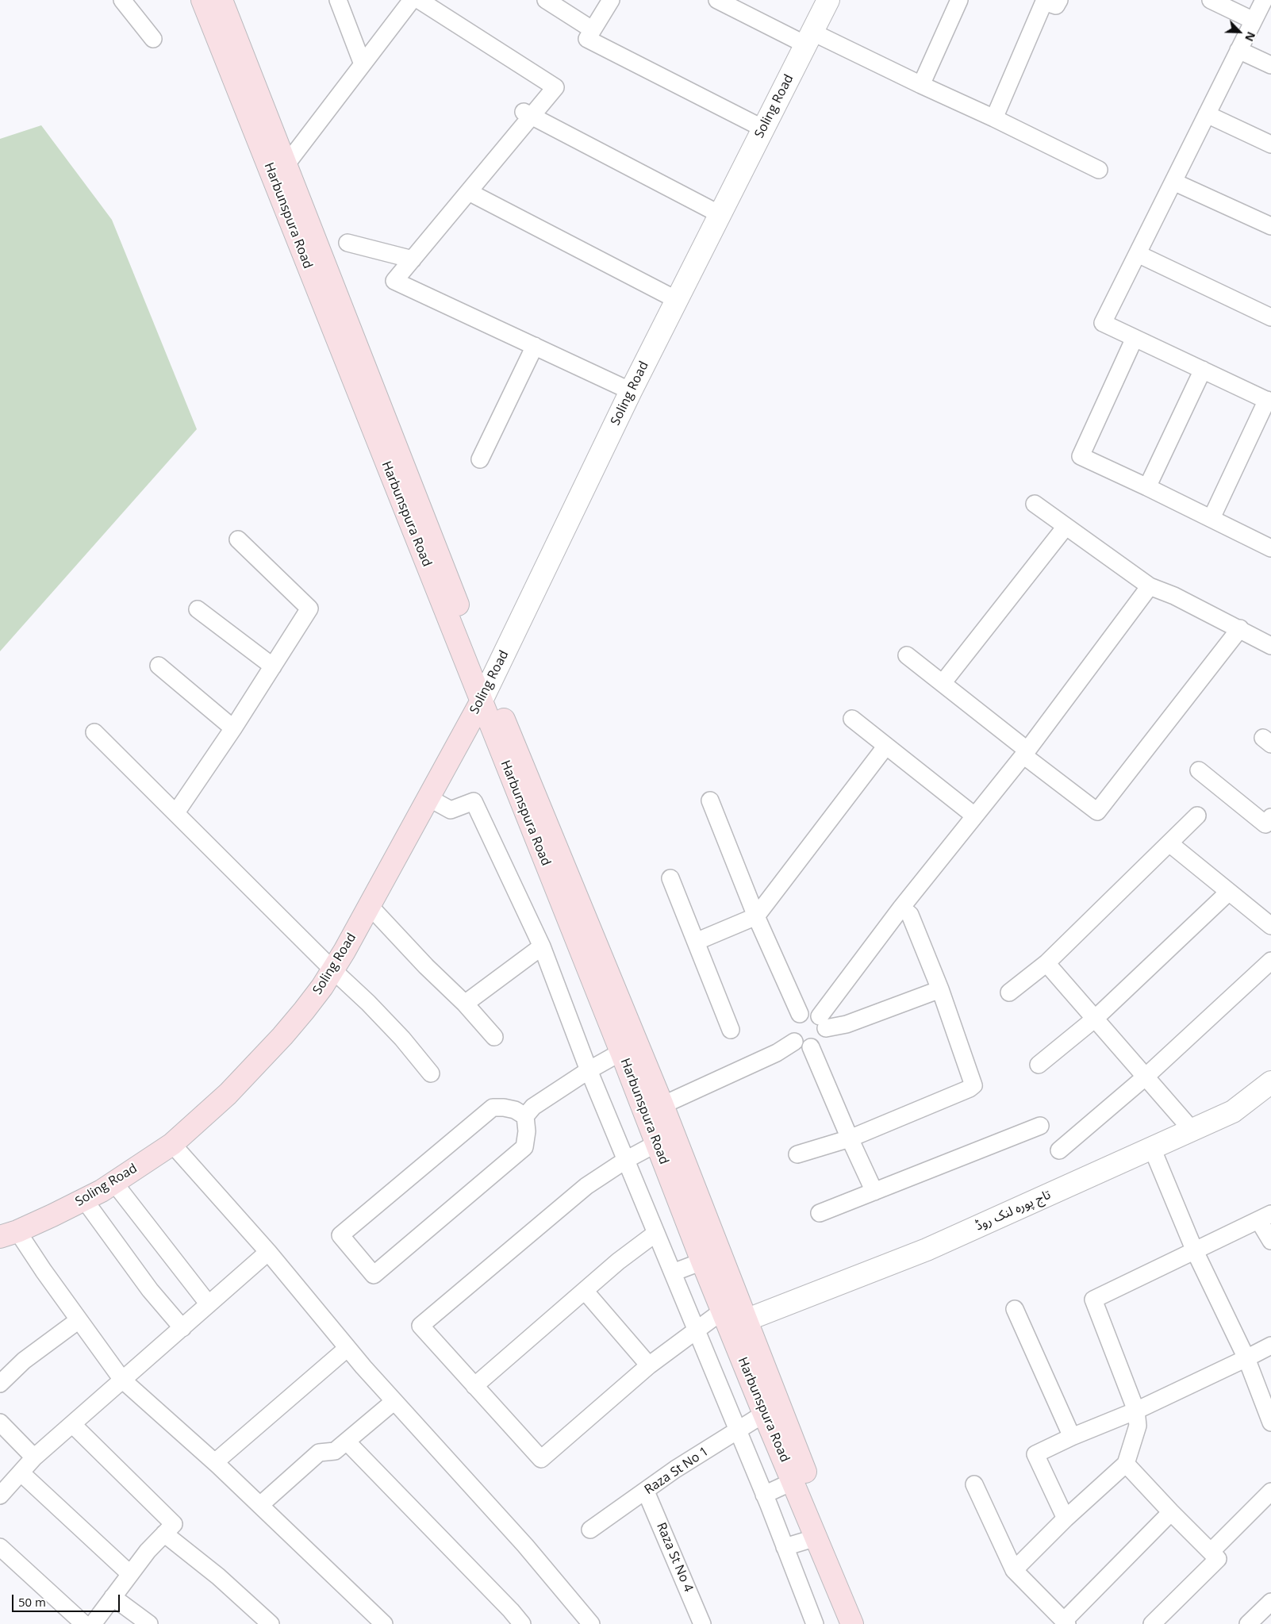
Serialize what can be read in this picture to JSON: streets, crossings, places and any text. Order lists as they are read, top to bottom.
{
  "streets": {
    "main road": ["Soling Road", "Harbunspura Road"],
    "street": ["تاج پورہ لنک روڈ", "Raza St No 1", "Raza St No 4"]
  },
  "crossings": [
    ["Soling Road", "Harbunspura Road"],
    ["Harbunspura Road", "تاج پورہ لنک روڈ"],
    ["Harbunspura Road", "Raza St No 1"],
    ["Raza St No 1", "Raza St No 4"]
  ],
  "scale_bar": "50 m",
  "north": "bottom right"
}
